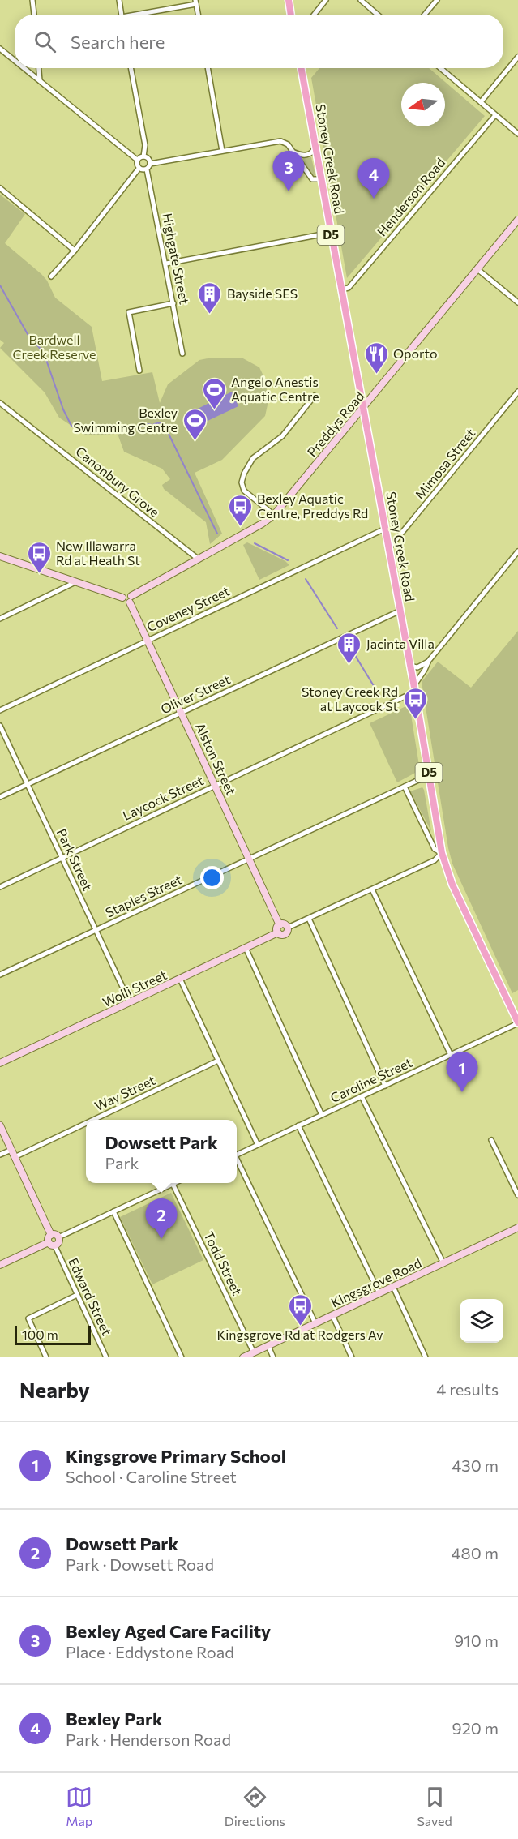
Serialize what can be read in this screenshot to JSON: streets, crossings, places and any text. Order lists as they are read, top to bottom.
{
  "streets": {
    "main road": [
      "Stoney Creek Road",
      "D5",
      "Preddys Road",
      "Alston Street",
      "Wolli Street",
      "Kingsgrove Road"
    ],
    "street": [
      "Henderson Road",
      "Highgate Street",
      "Mimosa Street",
      "Canonbury Grove",
      "Coveney Street",
      "Oliver Street",
      "Laycock Street",
      "Park Street",
      "Staples Street",
      "Caroline Street",
      "Way Street",
      "Todd Street",
      "Edward Street"
    ]
  },
  "crossings": [
    ["Stoney Creek Road", "Henderson Road"],
    ["Stoney Creek Road", "Preddys Road"],
    ["Stoney Creek Road", "Mimosa Street"],
    ["Stoney Creek Road", "Coveney Street"],
    ["Stoney Creek Road", "Oliver Street"],
    ["Stoney Creek Road", "Laycock Street"],
    ["Stoney Creek Road", "Staples Street"],
    ["Stoney Creek Road", "Caroline Street"],
    ["Preddys Road", "Canonbury Grove"],
    ["Preddys Road", "Alston Street"],
    ["Coveney Street", "Alston Street"],
    ["Oliver Street", "Alston Street"],
    ["Oliver Street", "Park Street"],
    ["Alston Street", "Laycock Street"],
    ["Alston Street", "Staples Street"],
    ["Alston Street", "Wolli Street"],
    ["Laycock Street", "Park Street"],
    ["Park Street", "Staples Street"],
    ["Park Street", "Wolli Street"],
    ["Todd Street", "Kingsgrove Road"]
  ],
  "parks": ["Bardwell Creek Reserve"],
  "places": {
    "building": ["Bayside SES", "Jacinta Villa"],
    "restaurant": ["Oporto"],
    "sports": ["Angelo Anestis Aquatic Centre", "Bexley Swimming Centre"],
    "bus stop": [
      "Bexley Aquatic Centre, Preddys Rd",
      "New Illawarra Rd at Heath St",
      "Stoney Creek Rd at Laycock St",
      "Kingsgrove Rd at Rodgers Av"
    ]
  },
  "scale_bar": "100 m",
  "north": "left",
  "page": {
    "search": "Search here",
    "pins": [
      "3",
      "4",
      "1",
      "2"
    ],
    "popup": ["Dowsett Park", "Park"],
    "scale": "100 m",
    "heading": ["Nearby", "4 results"],
    "list": [
      {
        "mark": "1",
        "name": "Kingsgrove Primary School",
        "note": "School · Caroline Street",
        "value": "430 m"
      },
      {
        "mark": "2",
        "name": "Dowsett Park",
        "note": "Park · Dowsett Road",
        "value": "480 m"
      },
      {
        "mark": "3",
        "name": "Bexley Aged Care Facility",
        "note": "Place · Eddystone Road",
        "value": "910 m"
      },
      {
        "mark": "4",
        "name": "Bexley Park",
        "note": "Park · Henderson Road",
        "value": "920 m"
      }
    ],
    "nav": ["Map", "Directions", "Saved"]
  }
}
